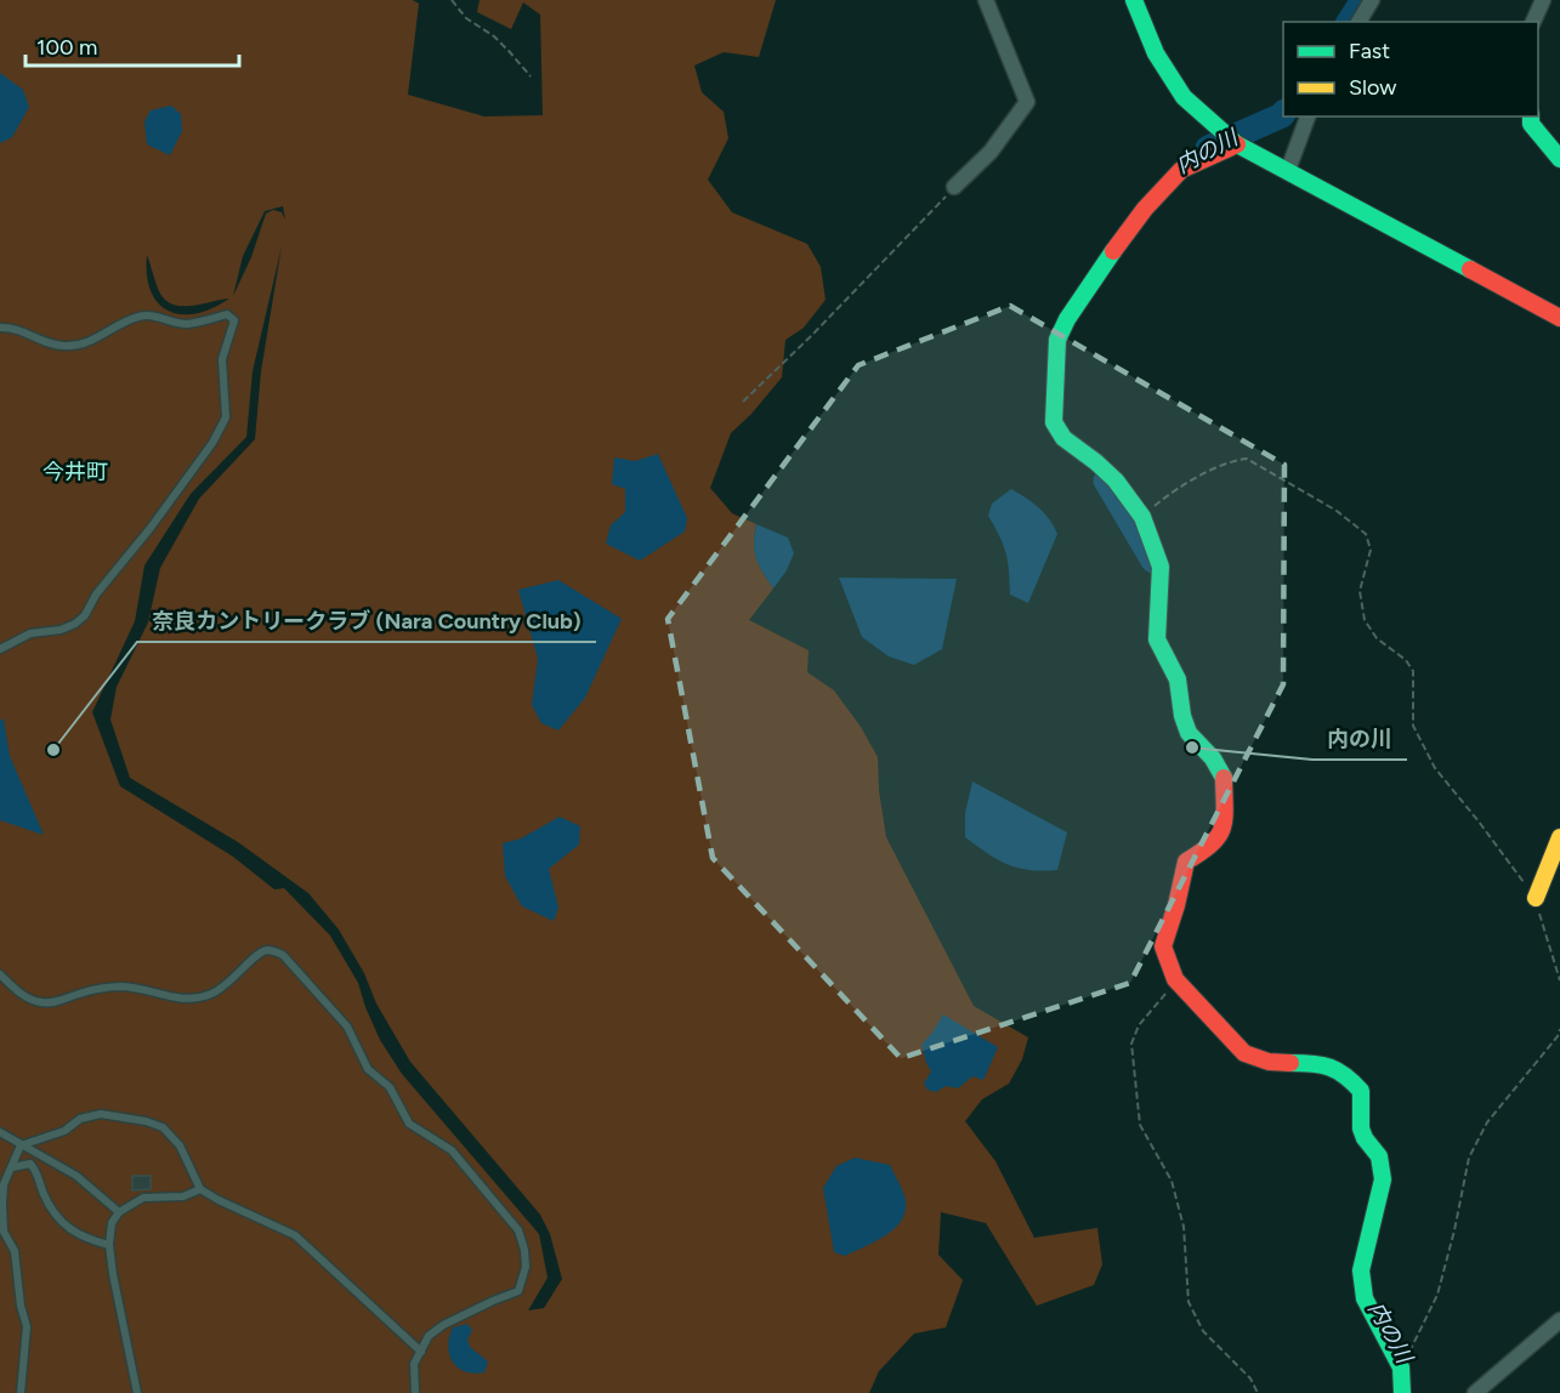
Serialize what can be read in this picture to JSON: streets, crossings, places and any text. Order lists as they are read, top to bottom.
{
  "districts": ["今井町"],
  "water": ["内の川"],
  "places": ["内の川", "奈良カントリークラブ (Nara Country Club)"],
  "legend": ["Fast", "Slow"],
  "scale_bar": "100 m"
}
